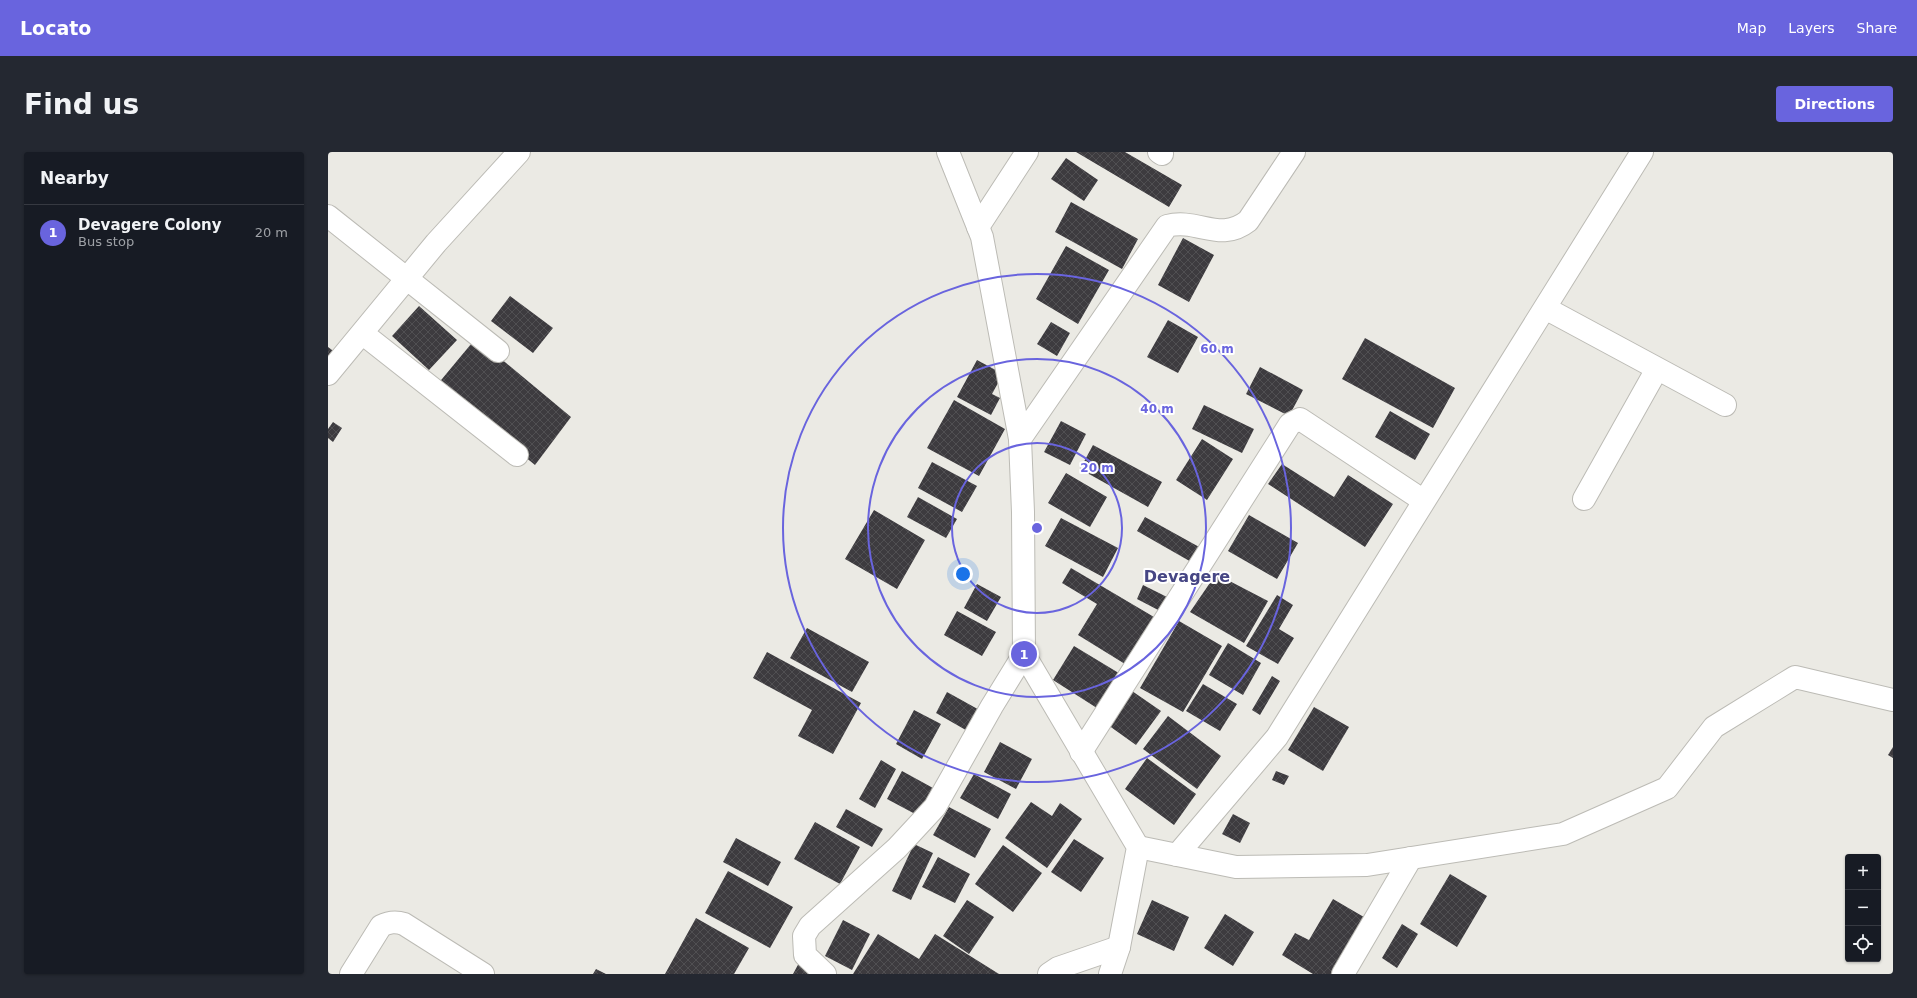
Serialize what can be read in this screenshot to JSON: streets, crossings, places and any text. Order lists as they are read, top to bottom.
{
  "districts": ["Devagere"],
  "page": {
    "header": "Locato",
    "nav": ["Map", "Layers", "Share"],
    "buttons": "Directions",
    "title": "Find us",
    "heading": "Nearby",
    "list": [
      {
        "mark": "1",
        "name": "Devagere Colony",
        "note": "Bus stop",
        "value": "20 m"
      }
    ],
    "pins": "1",
    "map_buttons": ["+", "−"]
  },
  "rings": ["60 m", "40 m", "20 m"]
}
